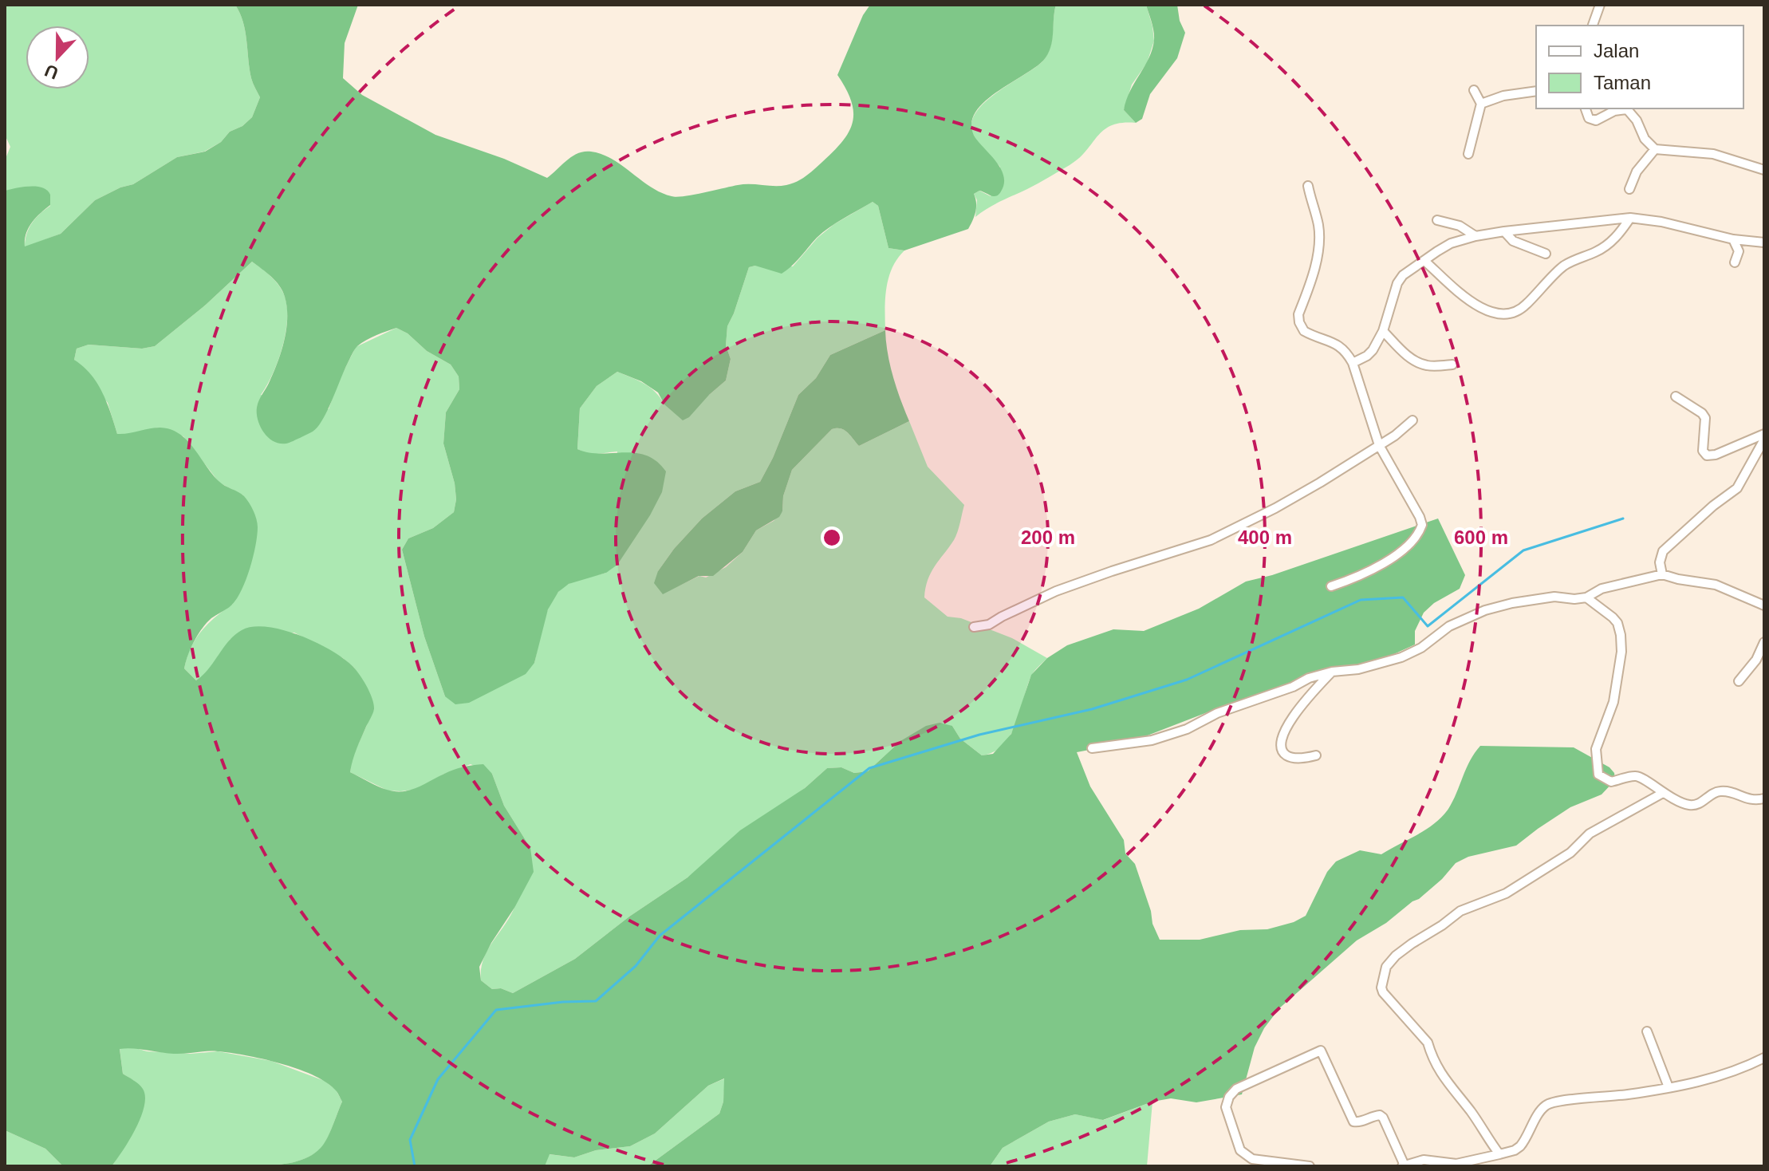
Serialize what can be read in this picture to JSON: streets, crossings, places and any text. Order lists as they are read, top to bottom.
{
  "legend": ["Jalan", "Taman"],
  "north": "bottom",
  "rings": ["200 m", "400 m", "600 m"]
}
